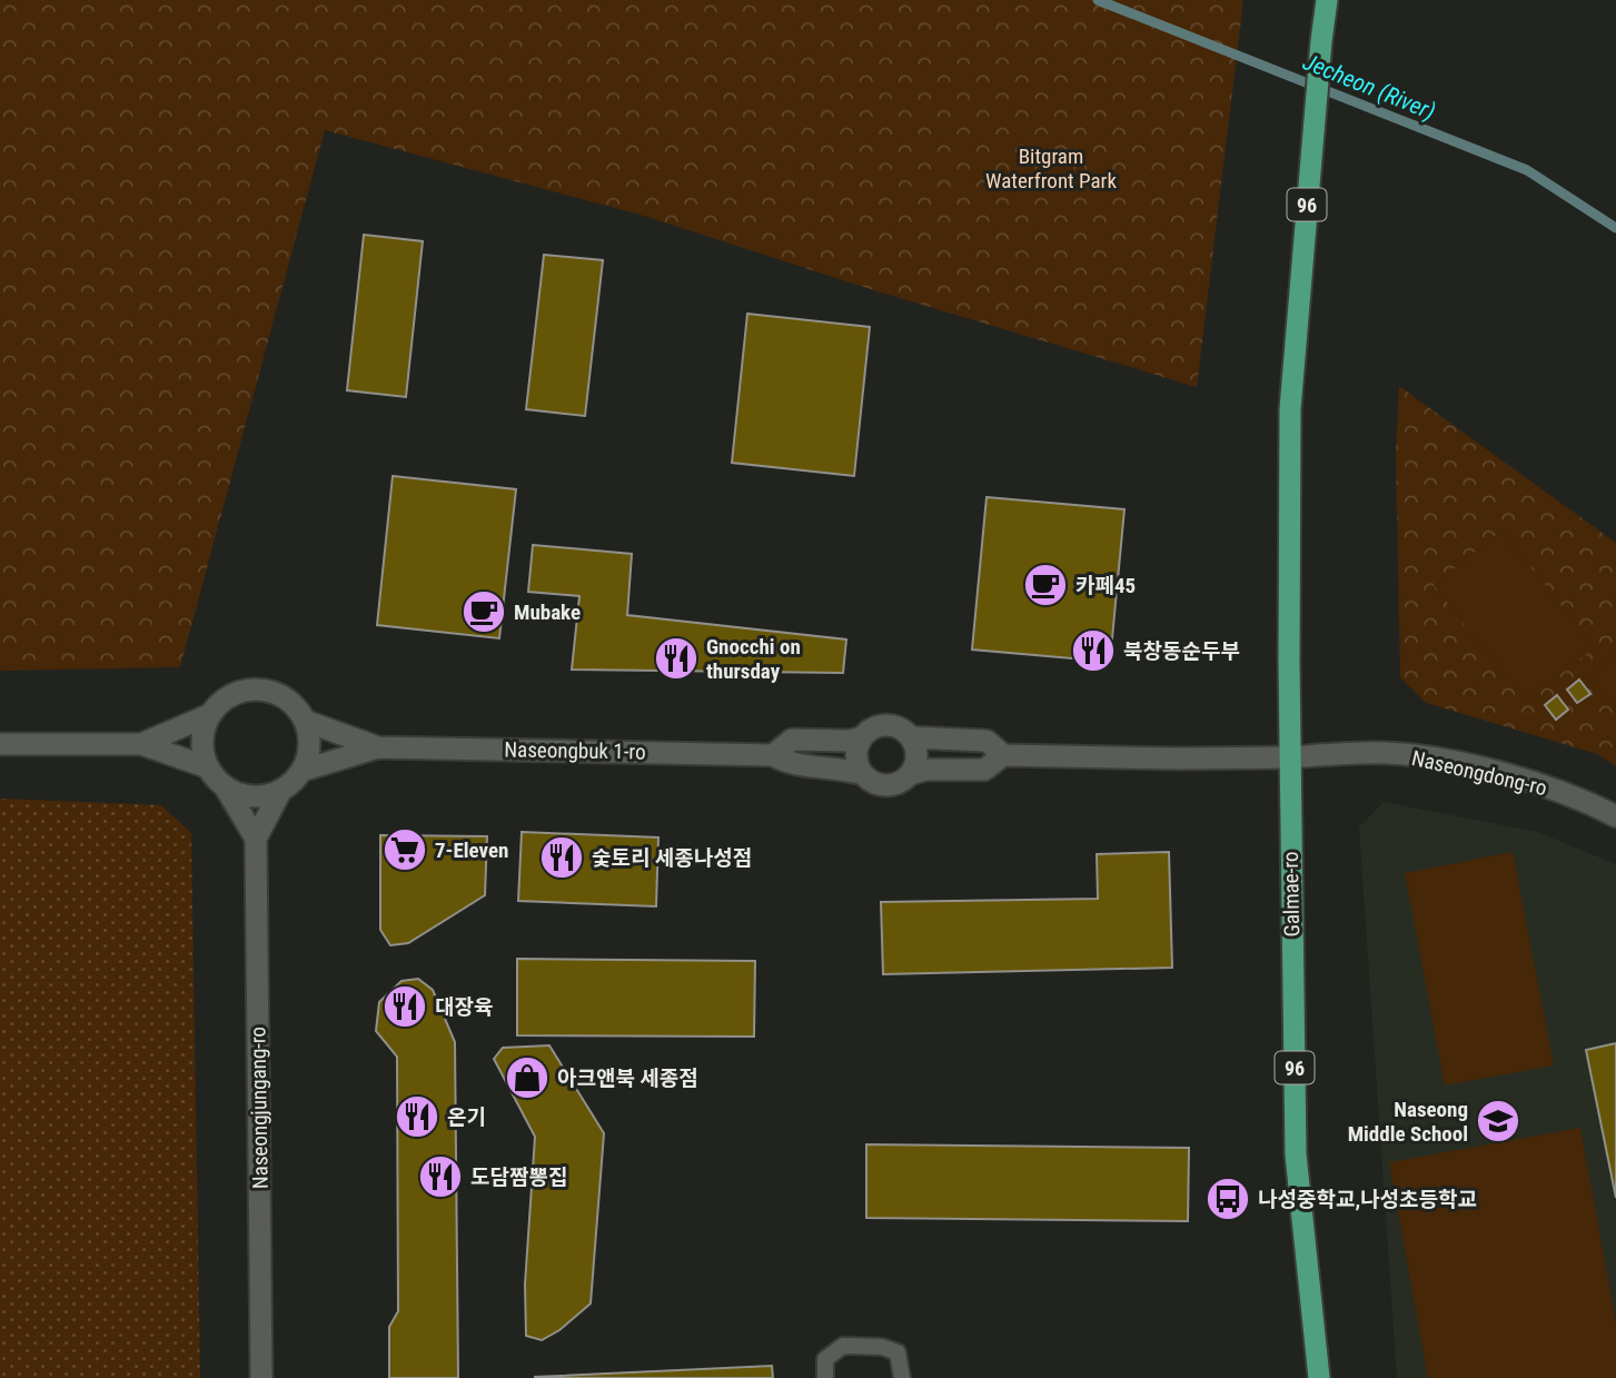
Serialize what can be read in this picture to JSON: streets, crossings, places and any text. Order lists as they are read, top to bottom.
{
  "streets": {
    "main road": ["96", "Galmae-ro"],
    "street": ["Naseongbuk 1-ro", "Naseongdong-ro", "Naseongjungang-ro"]
  },
  "crossings": [
    ["Naseongdong-ro", "Galmae-ro"]
  ],
  "water": ["Jecheon (River)"],
  "parks": ["Bitgram Waterfront Park"],
  "places": {
    "cafe": ["카페45", "Mubake"],
    "restaurant": [
      "북창동순두부",
      "Gnocchi on thursday",
      "숯토리 세종나성점",
      "대장육",
      "온기",
      "도담짬뽕집"
    ],
    "supermarket": ["7-Eleven"],
    "shop": ["아크앤북 세종점"],
    "school or university": ["Naseong Middle School"],
    "bus stop": ["나성중학교,나성초등학교"]
  }
}
